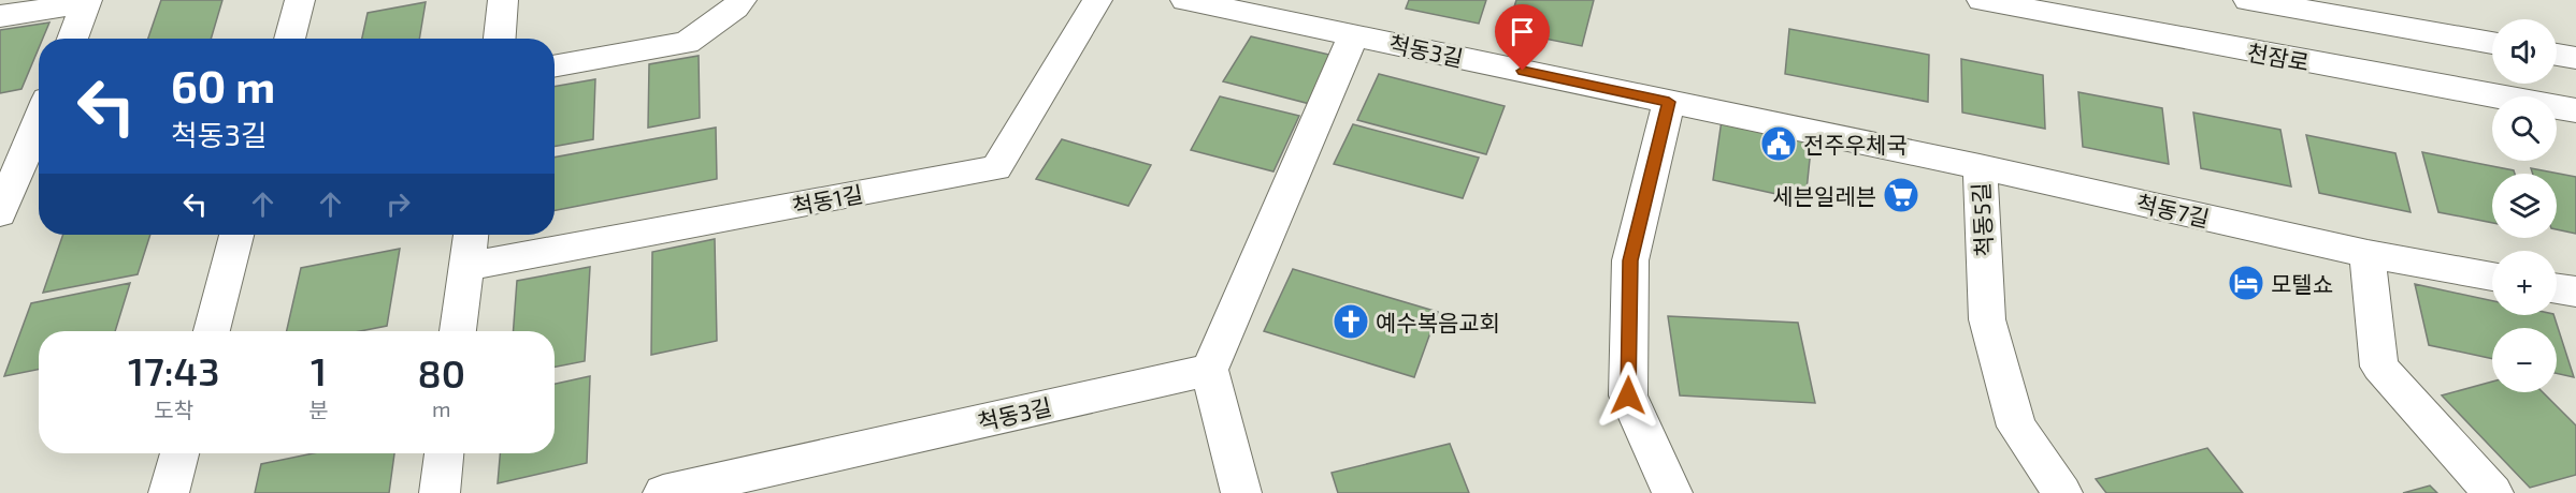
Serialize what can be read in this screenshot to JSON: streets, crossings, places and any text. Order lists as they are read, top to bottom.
{
  "streets": {
    "street": [
      "척동3길",
      "천잠로",
      "척동1길",
      "척동7길",
      "척동5길"
    ]
  },
  "crossings": [
    ["척동3길", "척동5길"],
    ["척동7길", "척동5길"]
  ],
  "places": {
    "public building": ["전주우체국"],
    "supermarket": ["세븐일레븐"],
    "hotel": ["모텔쇼"],
    "church": ["예수복음교회"]
  },
  "page": {
    "map_buttons": ["+", "−"],
    "turn": ["60 m", "척동3길"],
    "eta": [
      "17:43",
      "도착",
      "1",
      "분",
      "80",
      "m"
    ]
  }
}
